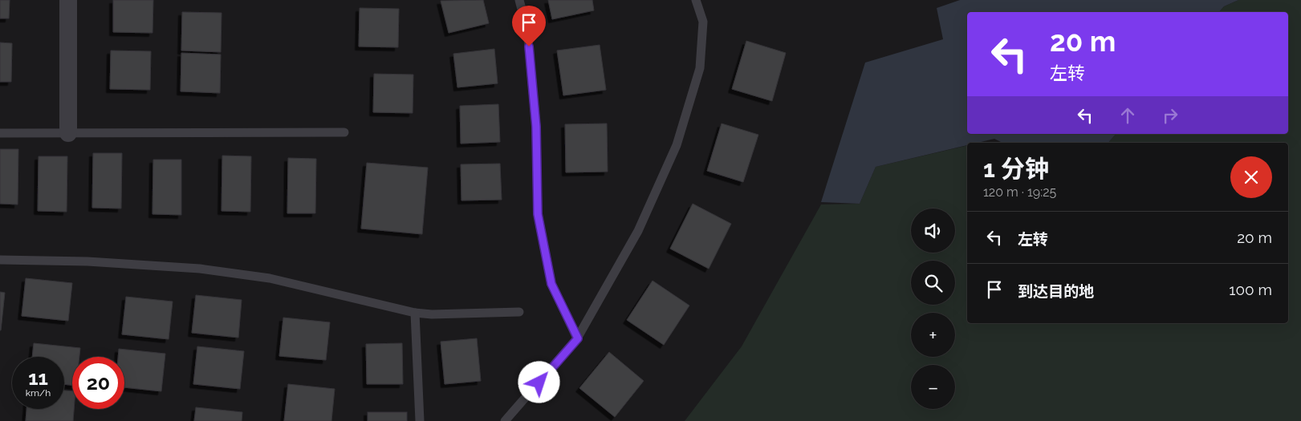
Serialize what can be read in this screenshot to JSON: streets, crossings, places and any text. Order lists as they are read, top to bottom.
{
  "page": {
    "turn": ["20 m", "左转"],
    "heading": ["1 分钟", "120 m · 19:25"],
    "map_buttons": ["+", "−"],
    "list": [
      {
        "name": "左转",
        "value": "20 m"
      },
      {
        "name": "到达目的地",
        "value": "100 m"
      }
    ],
    "speed": "11 km/h",
    "limit": "20"
  }
}
